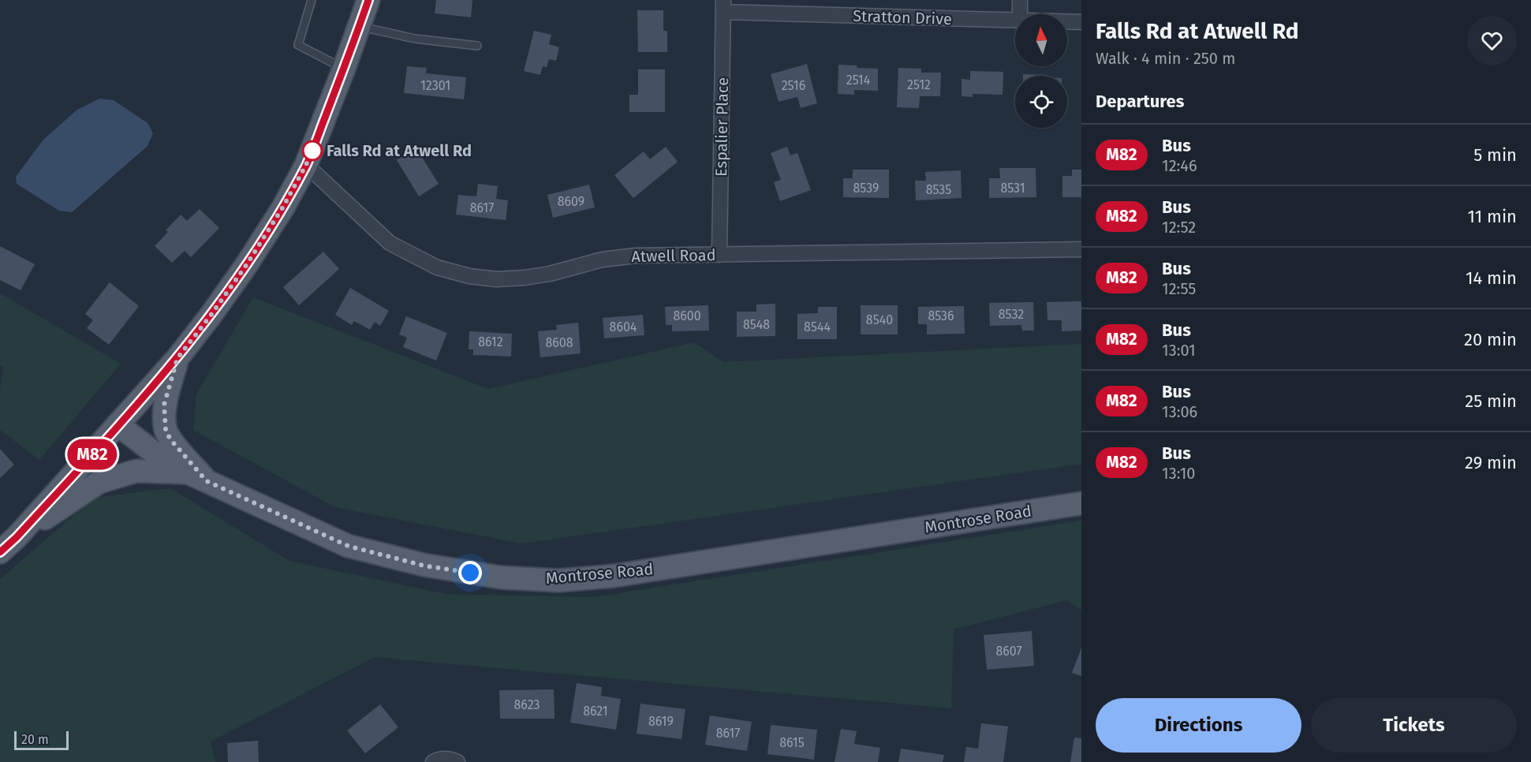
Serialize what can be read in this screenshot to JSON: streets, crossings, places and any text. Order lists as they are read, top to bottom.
{
  "streets": {
    "main road": ["Montrose Road"],
    "street": ["Stratton Drive", "Espalier Place", "Atwell Road"]
  },
  "crossings": [
    ["Stratton Drive", "Espalier Place"],
    ["Espalier Place", "Atwell Road"]
  ],
  "places": ["Falls Rd at Atwell Rd"],
  "lines": ["bus line M82"],
  "house_numbers": [
    "2514",
    "2512",
    "12301",
    "2516",
    "8539",
    "8531",
    "8535",
    "8609",
    "8617",
    "8532",
    "8600",
    "8536",
    "8540",
    "8548",
    "8604",
    "8544",
    "8612",
    "8608",
    "8607",
    "8623",
    "8621",
    "8619",
    "8617",
    "8615"
  ],
  "scale_bar": "20 m",
  "north": "top",
  "page": {
    "on_map": "M82",
    "heading": [
      ["Falls Rd at Atwell Rd", "Walk · 4 min · 250 m"],
      "Departures"
    ],
    "list": [
      {
        "mark": "M82",
        "name": "Bus",
        "note": "12:46",
        "value": "5 min"
      },
      {
        "mark": "M82",
        "name": "Bus",
        "note": "12:52",
        "value": "11 min"
      },
      {
        "mark": "M82",
        "name": "Bus",
        "note": "12:55",
        "value": "14 min"
      },
      {
        "mark": "M82",
        "name": "Bus",
        "note": "13:01",
        "value": "20 min"
      },
      {
        "mark": "M82",
        "name": "Bus",
        "note": "13:06",
        "value": "25 min"
      },
      {
        "mark": "M82",
        "name": "Bus",
        "note": "13:10",
        "value": "29 min"
      }
    ],
    "buttons": ["Directions", "Tickets"],
    "scale": "20 m"
  }
}
